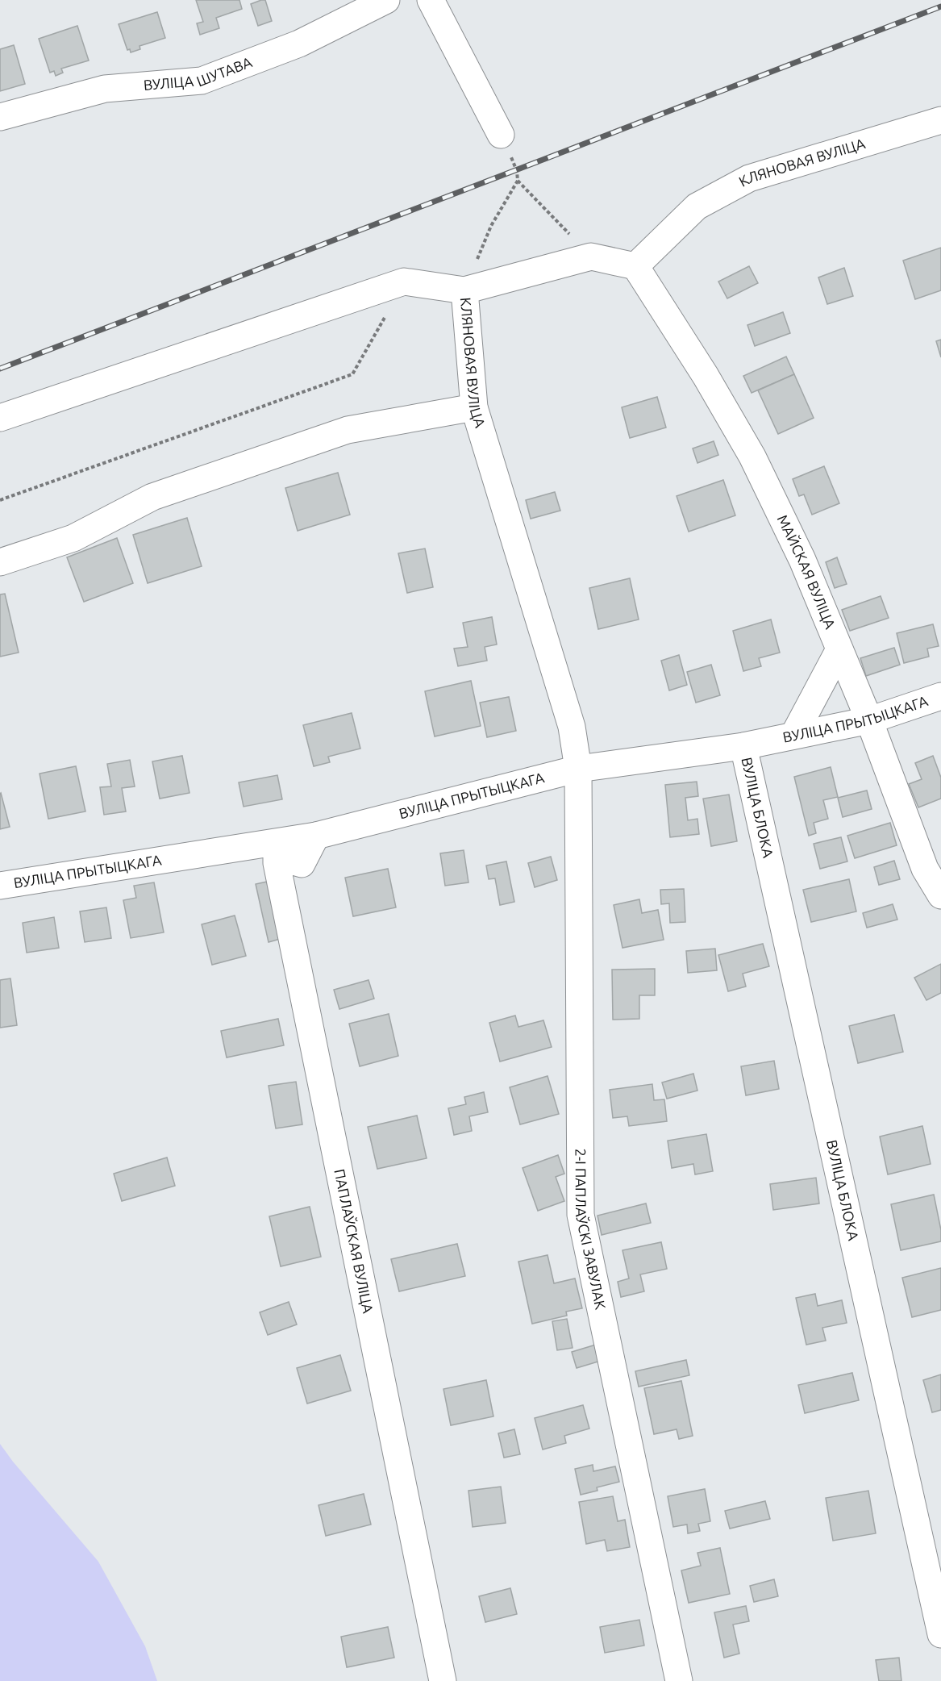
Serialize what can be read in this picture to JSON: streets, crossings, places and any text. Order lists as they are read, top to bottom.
{
  "streets": {
    "street": [
      "ВУЛІЦА ШУТАВА",
      "КЛЯНОВАЯ ВУЛІЦА",
      "МАЙСКАЯ ВУЛІЦА",
      "ВУЛІЦА ПРЫТЫЦКАГА",
      "ВУЛІЦА БЛОКА",
      "2-І ПАПЛАЎСКІ ЗАВУЛАК",
      "ПАПЛАЎСКАЯ ВУЛІЦА"
    ]
  },
  "crossings": [
    ["КЛЯНОВАЯ ВУЛІЦА", "МАЙСКАЯ ВУЛІЦА"],
    ["КЛЯНОВАЯ ВУЛІЦА", "ВУЛІЦА ПРЫТЫЦКАГА"],
    ["КЛЯНОВАЯ ВУЛІЦА", "2-І ПАПЛАЎСКІ ЗАВУЛАК"],
    ["МАЙСКАЯ ВУЛІЦА", "ВУЛІЦА ПРЫТЫЦКАГА"],
    ["ВУЛІЦА ПРЫТЫЦКАГА", "ВУЛІЦА БЛОКА"],
    ["ВУЛІЦА ПРЫТЫЦКАГА", "2-І ПАПЛАЎСКІ ЗАВУЛАК"],
    ["ВУЛІЦА ПРЫТЫЦКАГА", "ПАПЛАЎСКАЯ ВУЛІЦА"]
  ]
}
